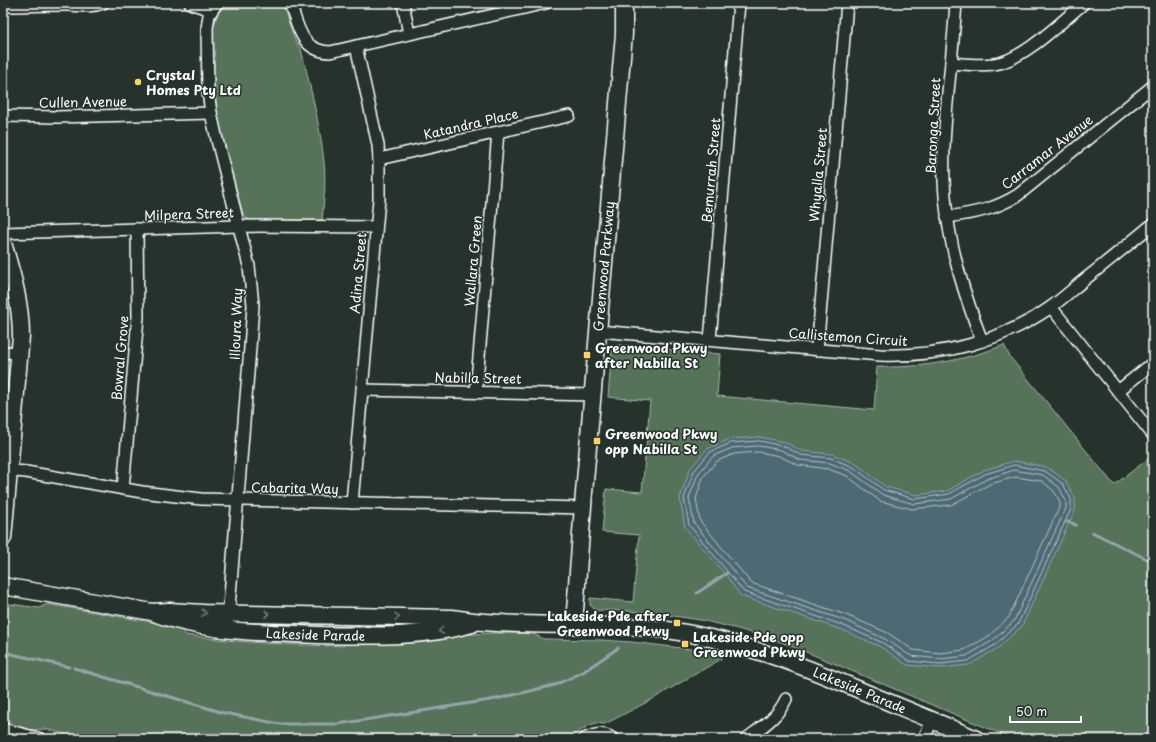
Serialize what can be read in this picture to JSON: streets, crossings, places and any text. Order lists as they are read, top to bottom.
{
  "streets": {
    "street": [
      "Cullen Avenue",
      "Katandra Place",
      "Baronga Street",
      "Carramar Avenue",
      "Bemurrah Street",
      "Whyalla Street",
      "Milpera Street",
      "Wallara Green",
      "Greenwood Parkway",
      "Adina Street",
      "Illoura Way",
      "Callistemon Circuit",
      "Bowral Grove",
      "Nabilla Street",
      "Cabarita Way",
      "Lakeside Parade"
    ]
  },
  "crossings": [
    ["Cullen Avenue", "Illoura Way"],
    ["Katandra Place", "Wallara Green"],
    ["Katandra Place", "Adina Street"],
    ["Baronga Street", "Carramar Avenue"],
    ["Baronga Street", "Callistemon Circuit"],
    ["Bemurrah Street", "Callistemon Circuit"],
    ["Whyalla Street", "Callistemon Circuit"],
    ["Milpera Street", "Adina Street"],
    ["Milpera Street", "Illoura Way"],
    ["Milpera Street", "Bowral Grove"],
    ["Wallara Green", "Nabilla Street"],
    ["Greenwood Parkway", "Callistemon Circuit"],
    ["Greenwood Parkway", "Nabilla Street"],
    ["Greenwood Parkway", "Cabarita Way"],
    ["Greenwood Parkway", "Lakeside Parade"],
    ["Adina Street", "Nabilla Street"],
    ["Adina Street", "Cabarita Way"],
    ["Illoura Way", "Cabarita Way"],
    ["Illoura Way", "Lakeside Parade"],
    ["Bowral Grove", "Cabarita Way"]
  ],
  "places": {
    "other": ["Crystal Homes Pty Ltd"],
    "transit": [
      "Greenwood Pkwy after Nabilla St",
      "Greenwood Pkwy opp Nabilla St",
      "Lakeside Pde after Greenwood Pkwy",
      "Lakeside Pde opp Greenwood Pkwy"
    ]
  },
  "scale_bar": "50 m"
}
